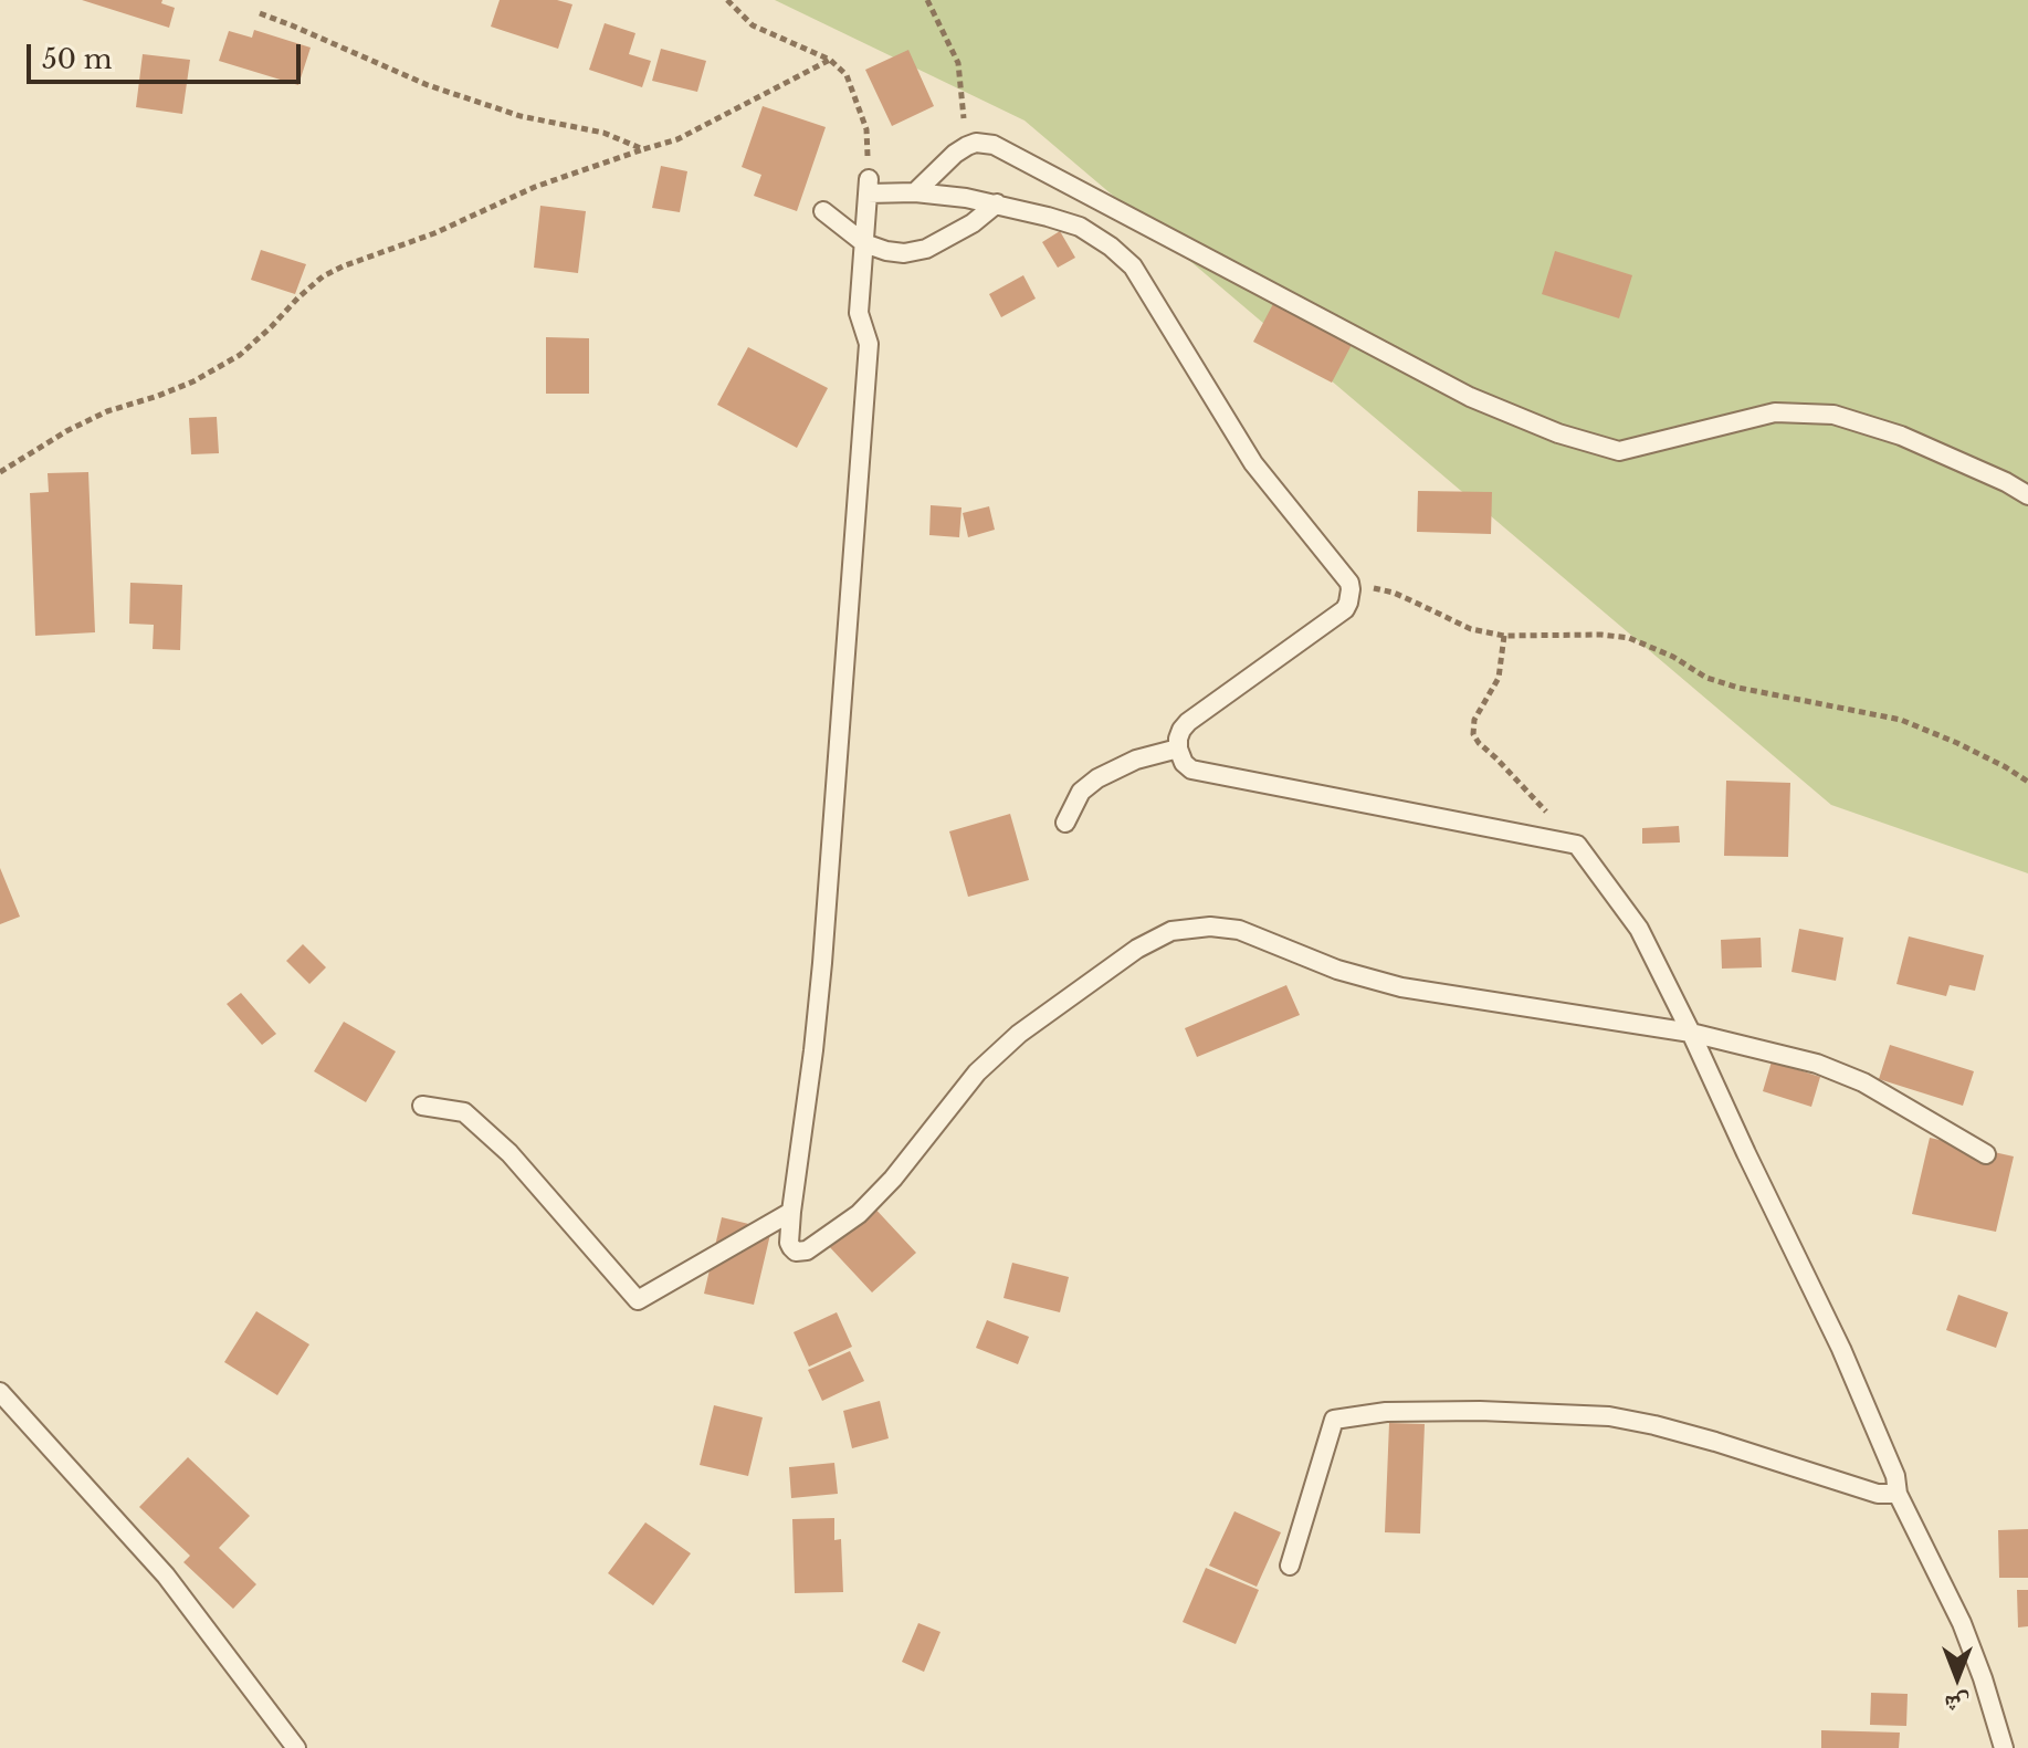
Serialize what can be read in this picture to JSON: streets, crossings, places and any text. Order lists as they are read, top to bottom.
{
  "scale_bar": "50 m",
  "north": "bottom"
}
